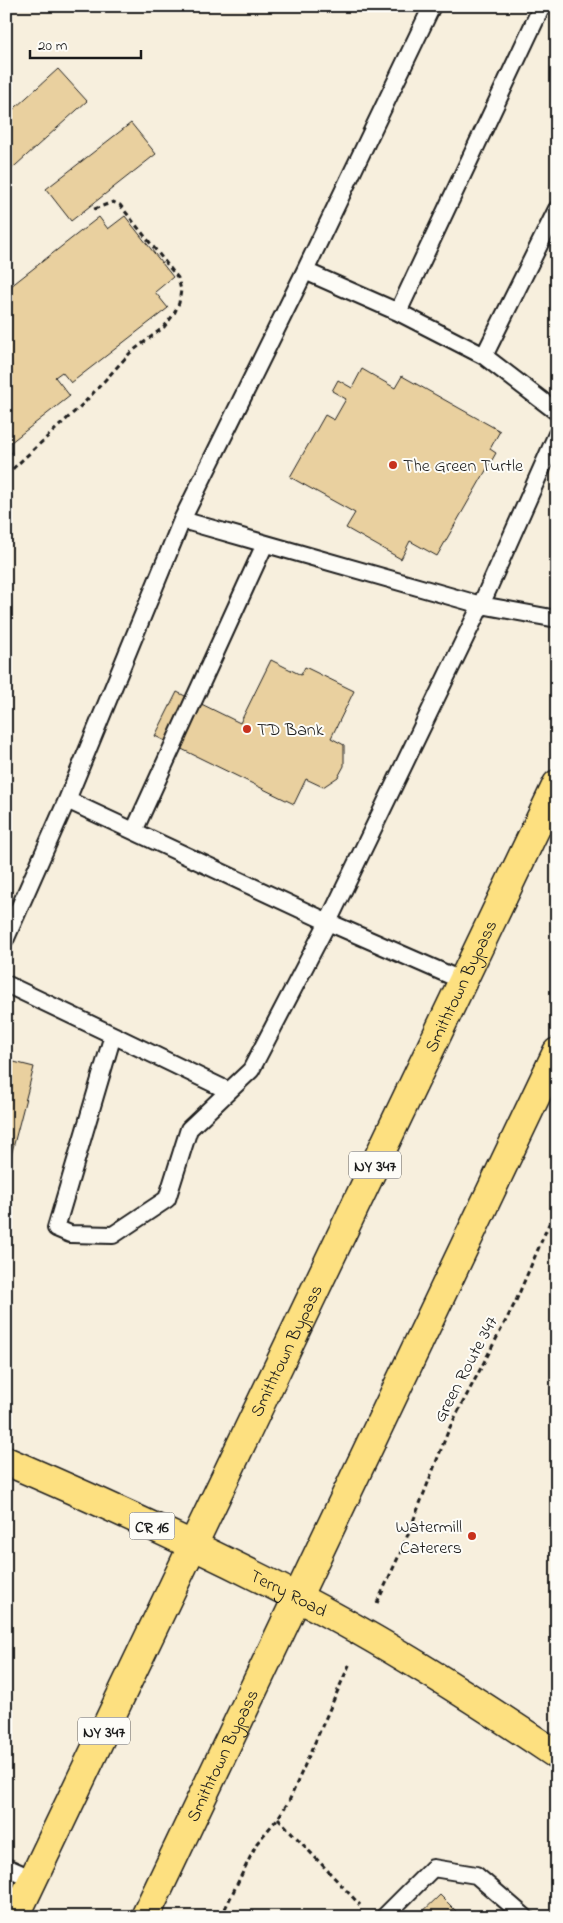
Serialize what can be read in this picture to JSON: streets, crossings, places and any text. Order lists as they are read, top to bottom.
{
  "streets": {
    "main road": [
      "Smithtown Bypass",
      "NY 347",
      "CR 16",
      "Terry Road"
    ],
    "path": ["Green Route 347"]
  },
  "crossings": [
    ["Smithtown Bypass", "Terry Road"]
  ],
  "places": ["The Green Turtle", "TD Bank", "Watermill Caterers"],
  "scale_bar": "20 m"
}
